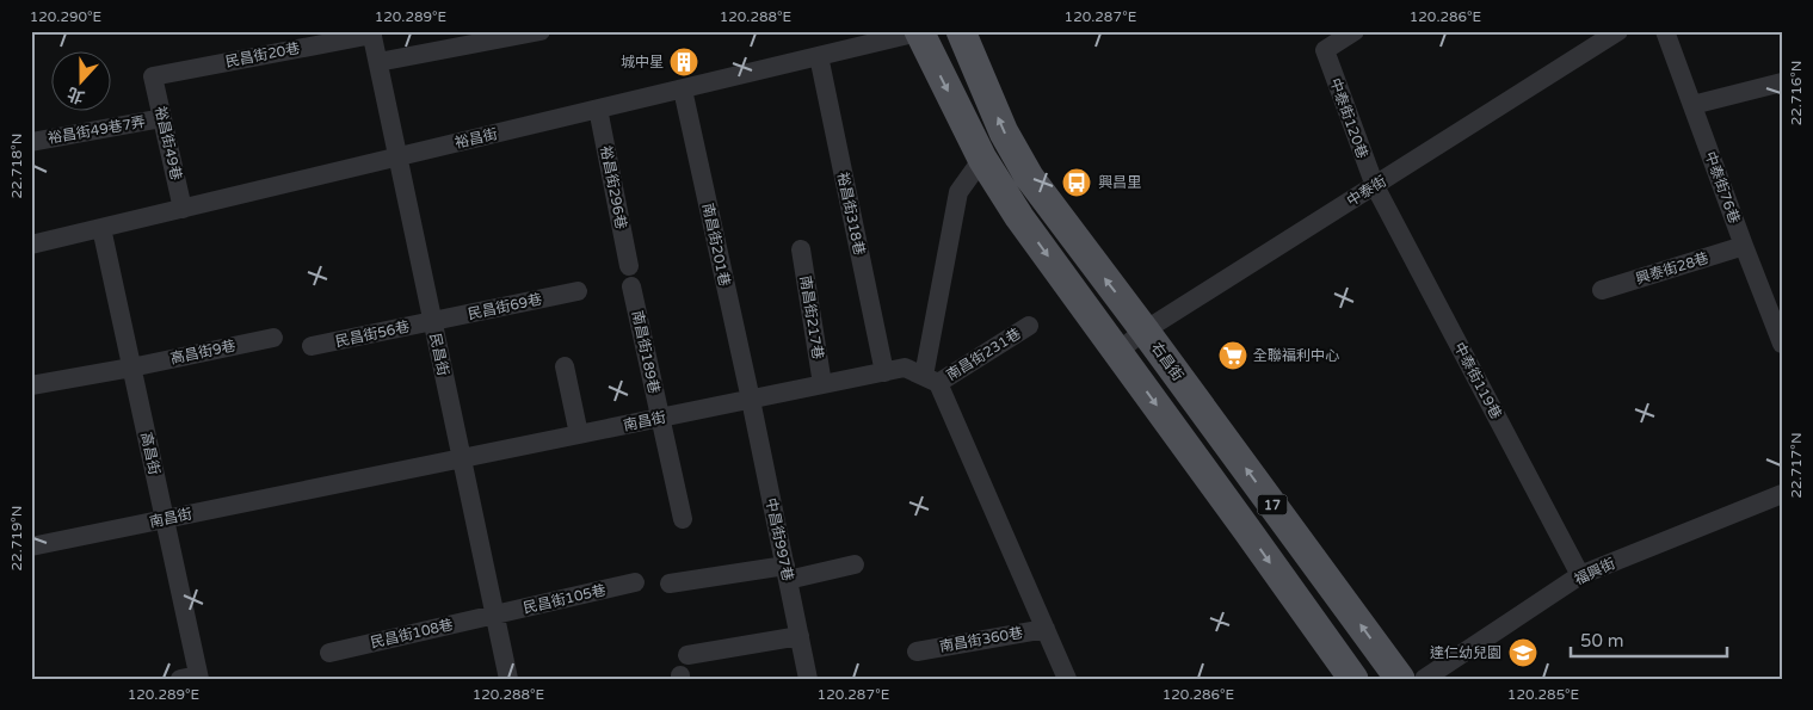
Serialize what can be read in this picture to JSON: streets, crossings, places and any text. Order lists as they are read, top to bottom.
{
  "streets": {
    "main road": ["右昌街", "17"],
    "street": [
      "民昌街20巷",
      "中泰街120巷",
      "裕昌街49巷7弄",
      "裕昌街",
      "裕昌街49巷",
      "裕昌街296巷",
      "中泰街76巷",
      "中泰街",
      "裕昌街318巷",
      "南昌街201巷",
      "興泰街28巷",
      "民昌街69巷",
      "南昌街217巷",
      "民昌街56巷",
      "高昌街9巷",
      "南昌街189巷",
      "民昌街",
      "南昌街231巷",
      "中泰街119巷",
      "南昌街",
      "高昌街",
      "中昌街997巷",
      "福興街",
      "民昌街105巷",
      "民昌街108巷",
      "南昌街360巷"
    ]
  },
  "crossings": [
    ["民昌街20巷", "裕昌街49巷"],
    ["民昌街20巷", "民昌街"],
    ["中泰街120巷", "中泰街"],
    ["中泰街120巷", "中泰街119巷"],
    ["裕昌街49巷7弄", "裕昌街49巷"],
    ["裕昌街", "裕昌街49巷"],
    ["裕昌街", "裕昌街296巷"],
    ["裕昌街", "裕昌街318巷"],
    ["裕昌街", "南昌街201巷"],
    ["裕昌街", "民昌街"],
    ["裕昌街", "高昌街"],
    ["裕昌街", "17"],
    ["裕昌街296巷", "南昌街189巷"],
    ["中泰街76巷", "興泰街28巷"],
    ["中泰街", "右昌街"],
    ["中泰街", "中泰街119巷"],
    ["中泰街", "17"],
    ["裕昌街318巷", "南昌街"],
    ["南昌街201巷", "南昌街"],
    ["南昌街201巷", "中昌街997巷"],
    ["民昌街69巷", "民昌街56巷"],
    ["民昌街69巷", "民昌街"],
    ["南昌街217巷", "南昌街"],
    ["民昌街56巷", "民昌街"],
    ["高昌街9巷", "高昌街"],
    ["南昌街189巷", "南昌街"],
    ["民昌街", "南昌街"],
    ["民昌街", "民昌街105巷"],
    ["民昌街", "民昌街108巷"],
    ["南昌街231巷", "南昌街"],
    ["中泰街119巷", "福興街"],
    ["南昌街", "高昌街"],
    ["南昌街", "中昌街997巷"],
    ["民昌街105巷", "民昌街108巷"]
  ],
  "places": {
    "building": ["城中星"],
    "bus stop": ["興昌里"],
    "supermarket": ["全聯福利中心"],
    "school or university": ["達仁幼兒園"]
  },
  "scale_bar": "50 m",
  "north": "bottom",
  "coordinates": [
    "120.290°E",
    "120.289°E",
    "120.288°E",
    "120.287°E",
    "120.286°E",
    "22.716°N",
    "22.718°N",
    "22.717°N",
    "22.719°N",
    "120.285°E"
  ]
}
